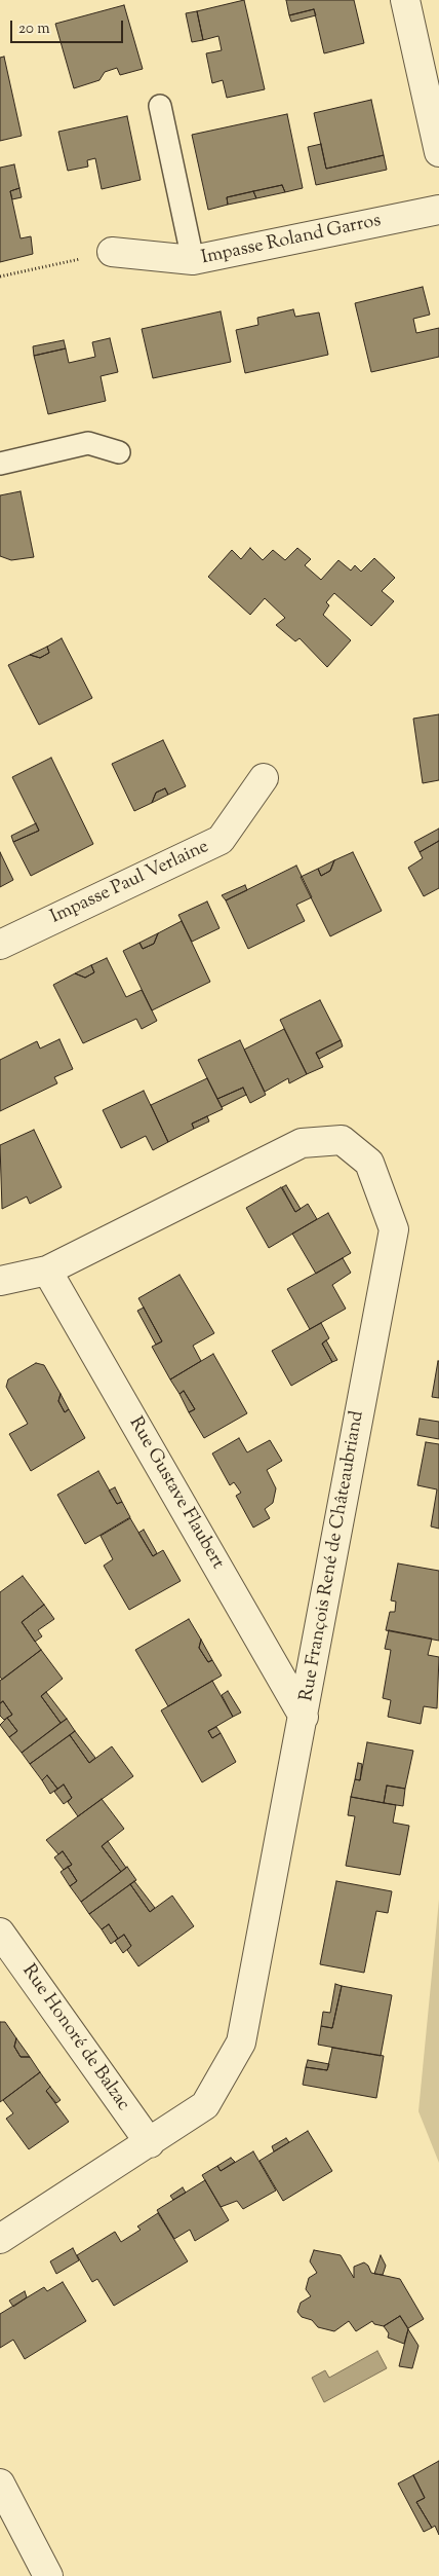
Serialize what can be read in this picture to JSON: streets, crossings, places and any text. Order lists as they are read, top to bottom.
{
  "streets": {
    "street": [
      "Impasse Roland Garros",
      "Impasse Paul Verlaine",
      "Rue Gustave Flaubert",
      "Rue François René de Châteaubriand",
      "Rue Honoré de Balzac"
    ]
  },
  "crossings": [
    ["Rue Gustave Flaubert", "Rue François René de Châteaubriand"],
    ["Rue François René de Châteaubriand", "Rue Honoré de Balzac"]
  ],
  "scale_bar": "20 m"
}
